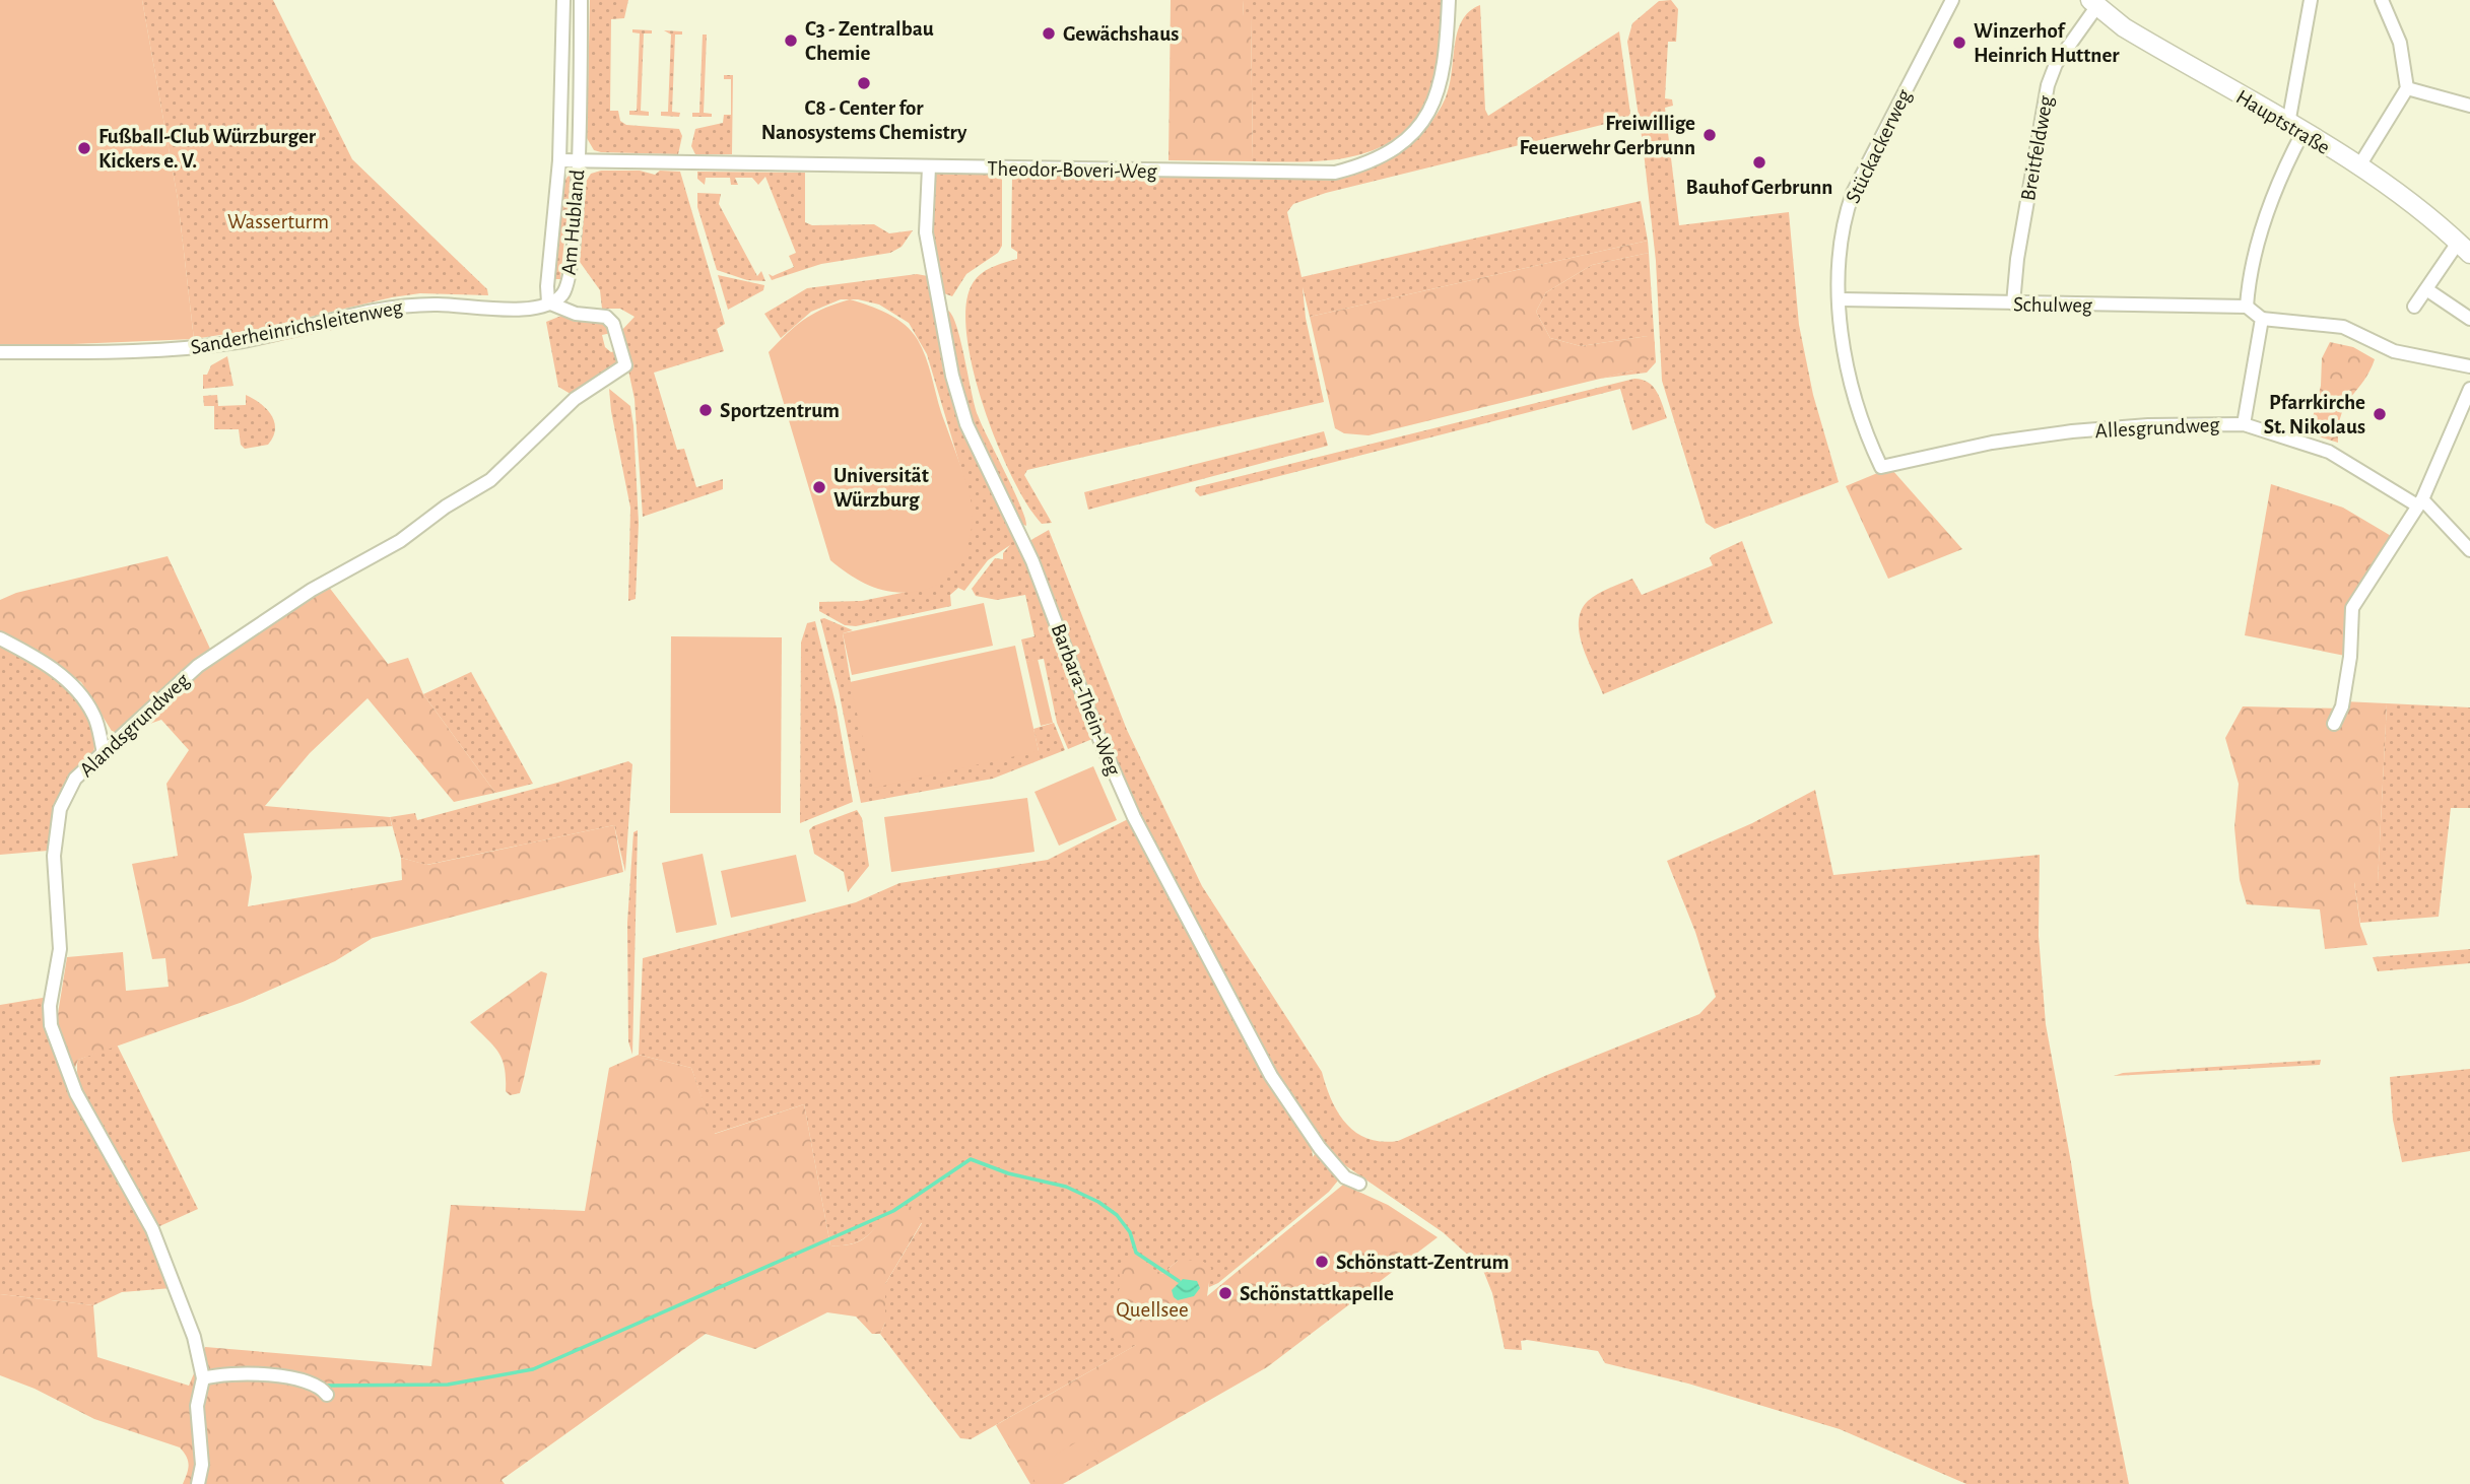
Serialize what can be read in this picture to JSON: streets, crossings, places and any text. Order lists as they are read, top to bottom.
{
  "streets": {
    "street": [
      "Hauptstraße",
      "Stückackerweg",
      "Breitfeldweg",
      "Theodor-Boveri-Weg",
      "Am Hubland",
      "Schulweg",
      "Sanderheinrichsleitenweg",
      "Allesgrundweg",
      "Barbara-Thein-Weg",
      "Alandsgrundweg"
    ]
  },
  "crossings": [
    ["Hauptstraße", "Breitfeldweg"],
    ["Stückackerweg", "Schulweg"],
    ["Stückackerweg", "Allesgrundweg"],
    ["Breitfeldweg", "Schulweg"],
    ["Theodor-Boveri-Weg", "Am Hubland"],
    ["Theodor-Boveri-Weg", "Barbara-Thein-Weg"],
    ["Am Hubland", "Sanderheinrichsleitenweg"],
    ["Am Hubland", "Alandsgrundweg"],
    ["Sanderheinrichsleitenweg", "Alandsgrundweg"]
  ],
  "parks": ["Wasserturm", "Quellsee"],
  "places": [
    "Gewächshaus",
    "C3 - Zentralbau Chemie",
    "Winzerhof Heinrich Huttner",
    "C8 - Center for Nanosystems Chemistry",
    "Freiwillige Feuerwehr Gerbrunn",
    "Fußball-Club Würzburger Kickers e. V.",
    "Bauhof Gerbrunn",
    "Sportzentrum",
    "Pfarrkirche St. Nikolaus",
    "Universität Würzburg",
    "Schönstatt-Zentrum",
    "Schönstattkapelle"
  ]
}
